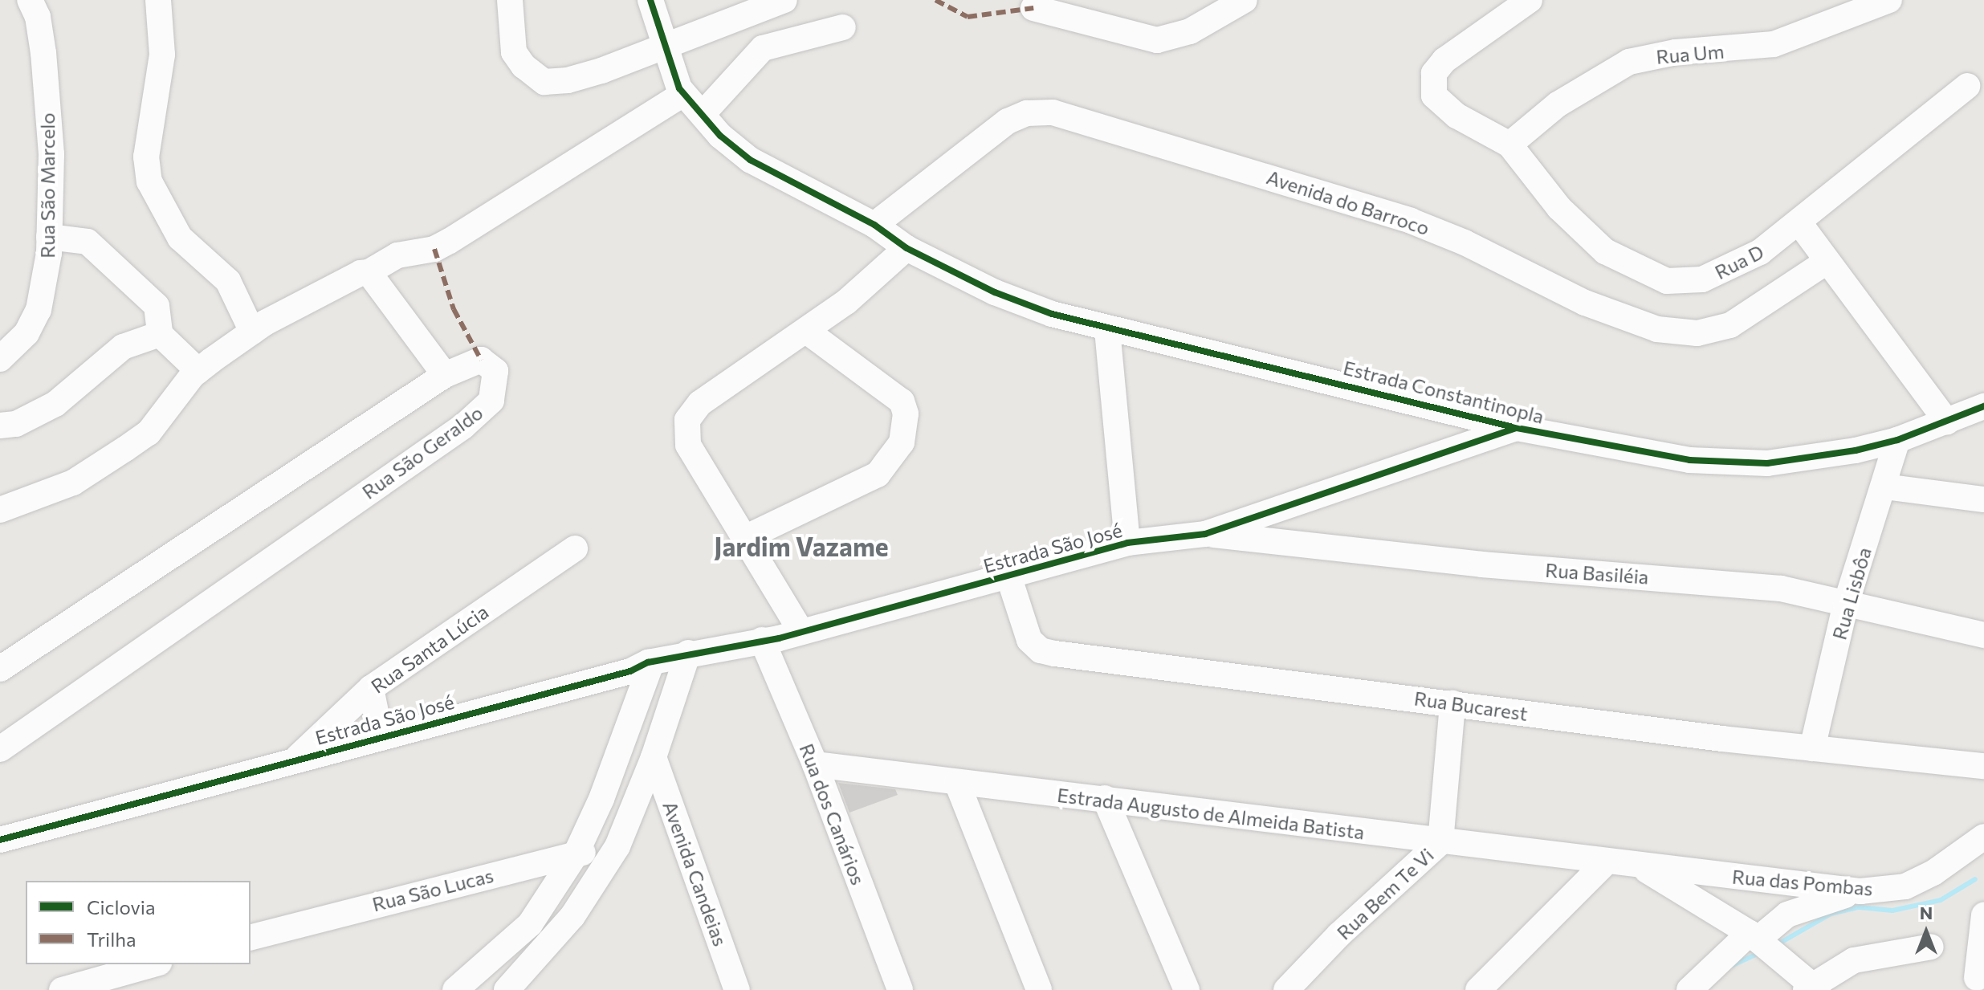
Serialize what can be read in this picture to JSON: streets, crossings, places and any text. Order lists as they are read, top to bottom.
{
  "streets": {
    "street": [
      "Rua Um",
      "Rua São Marcelo",
      "Avenida do Barroco",
      "Rua D",
      "Estrada Constantinopla",
      "Rua São Geraldo",
      "Estrada São José",
      "Rua Basiléia",
      "Rua Lisbôa",
      "Rua Santa Lúcia",
      "Rua Bucarest",
      "Estrada Augusto de Almeida Batista",
      "Rua dos Canários",
      "Avenida Candeias",
      "Rua das Pombas",
      "Rua São Lucas",
      "Rua Bem Te Vi"
    ]
  },
  "crossings": [
    ["Rua Um", "Rua D"],
    ["Avenida do Barroco", "Estrada Constantinopla"],
    ["Estrada Constantinopla", "Estrada São José"],
    ["Estrada Constantinopla", "Rua Lisbôa"],
    ["Estrada São José", "Rua Basiléia"],
    ["Estrada São José", "Rua Santa Lúcia"],
    ["Estrada São José", "Rua Bucarest"],
    ["Estrada São José", "Rua dos Canários"],
    ["Rua Basiléia", "Rua Lisbôa"],
    ["Rua Lisbôa", "Rua Bucarest"],
    ["Rua Bucarest", "Rua Bem Te Vi"],
    ["Estrada Augusto de Almeida Batista", "Rua dos Canários"],
    ["Estrada Augusto de Almeida Batista", "Rua das Pombas"],
    ["Estrada Augusto de Almeida Batista", "Rua Bem Te Vi"]
  ],
  "districts": ["Jardim Vazame"],
  "legend": ["Ciclovia", "Trilha"],
  "north": "top"
}
